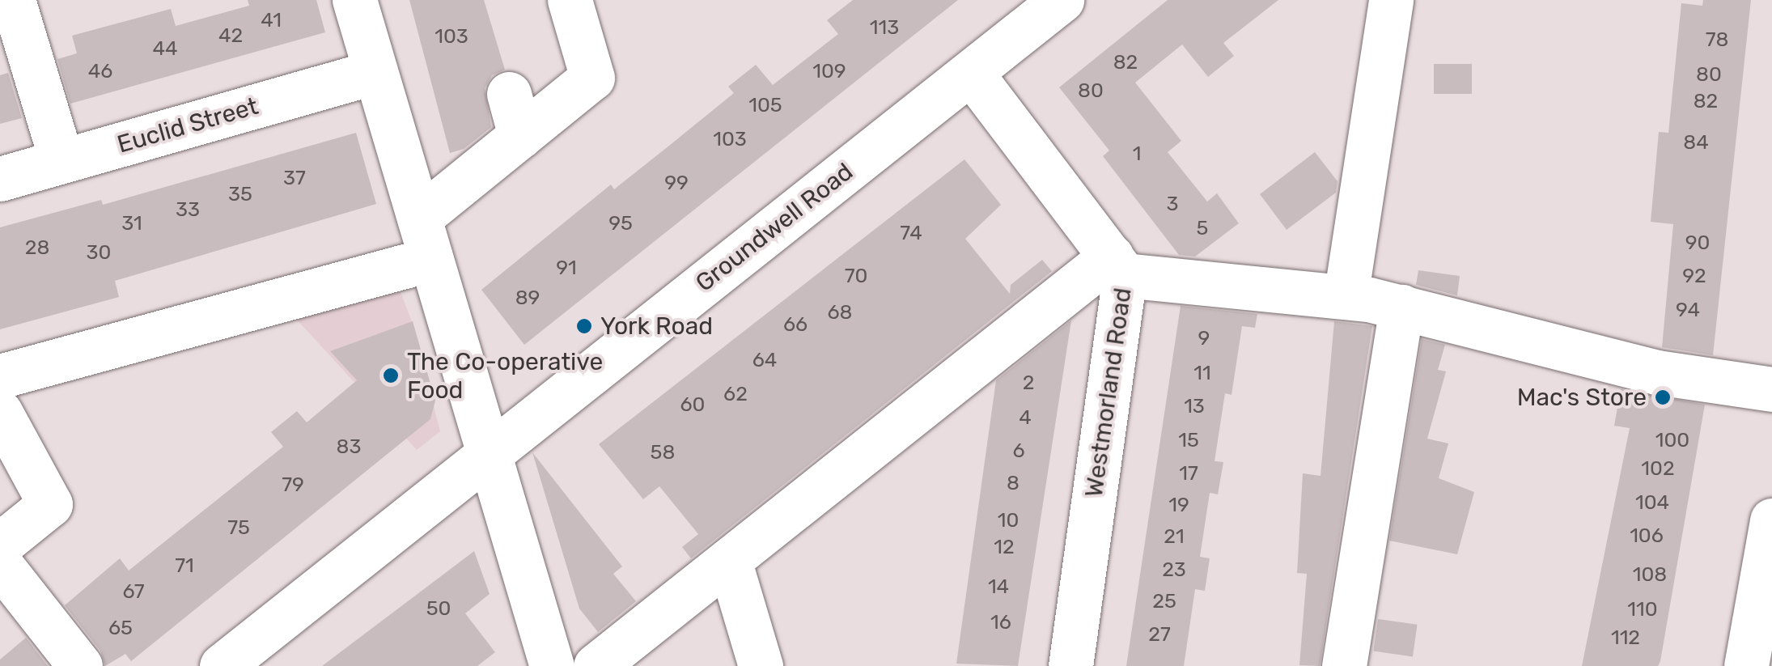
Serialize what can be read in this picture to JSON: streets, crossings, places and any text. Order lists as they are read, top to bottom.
{
  "streets": {
    "street": ["Euclid Street", "Groundwell Road", "Westmorland Road"]
  },
  "crossings": [
    ["Groundwell Road", "Westmorland Road"]
  ],
  "places": ["York Road", "The Co-operative Food", "Mac's Store"],
  "house_numbers": [
    "41",
    "113",
    "42",
    "103",
    "78",
    "44",
    "82",
    "46",
    "109",
    "80",
    "80",
    "82",
    "105",
    "103",
    "84",
    "1",
    "37",
    "99",
    "35",
    "3",
    "33",
    "31",
    "95",
    "5",
    "74",
    "90",
    "28",
    "30",
    "91",
    "70",
    "92",
    "89",
    "94",
    "68",
    "66",
    "9",
    "64",
    "11",
    "2",
    "62",
    "60",
    "13",
    "4",
    "15",
    "100",
    "83",
    "6",
    "58",
    "102",
    "17",
    "8",
    "79",
    "104",
    "19",
    "10",
    "75",
    "106",
    "21",
    "12",
    "71",
    "23",
    "108",
    "14",
    "67",
    "25",
    "50",
    "110",
    "16",
    "65",
    "27",
    "112"
  ]
}
